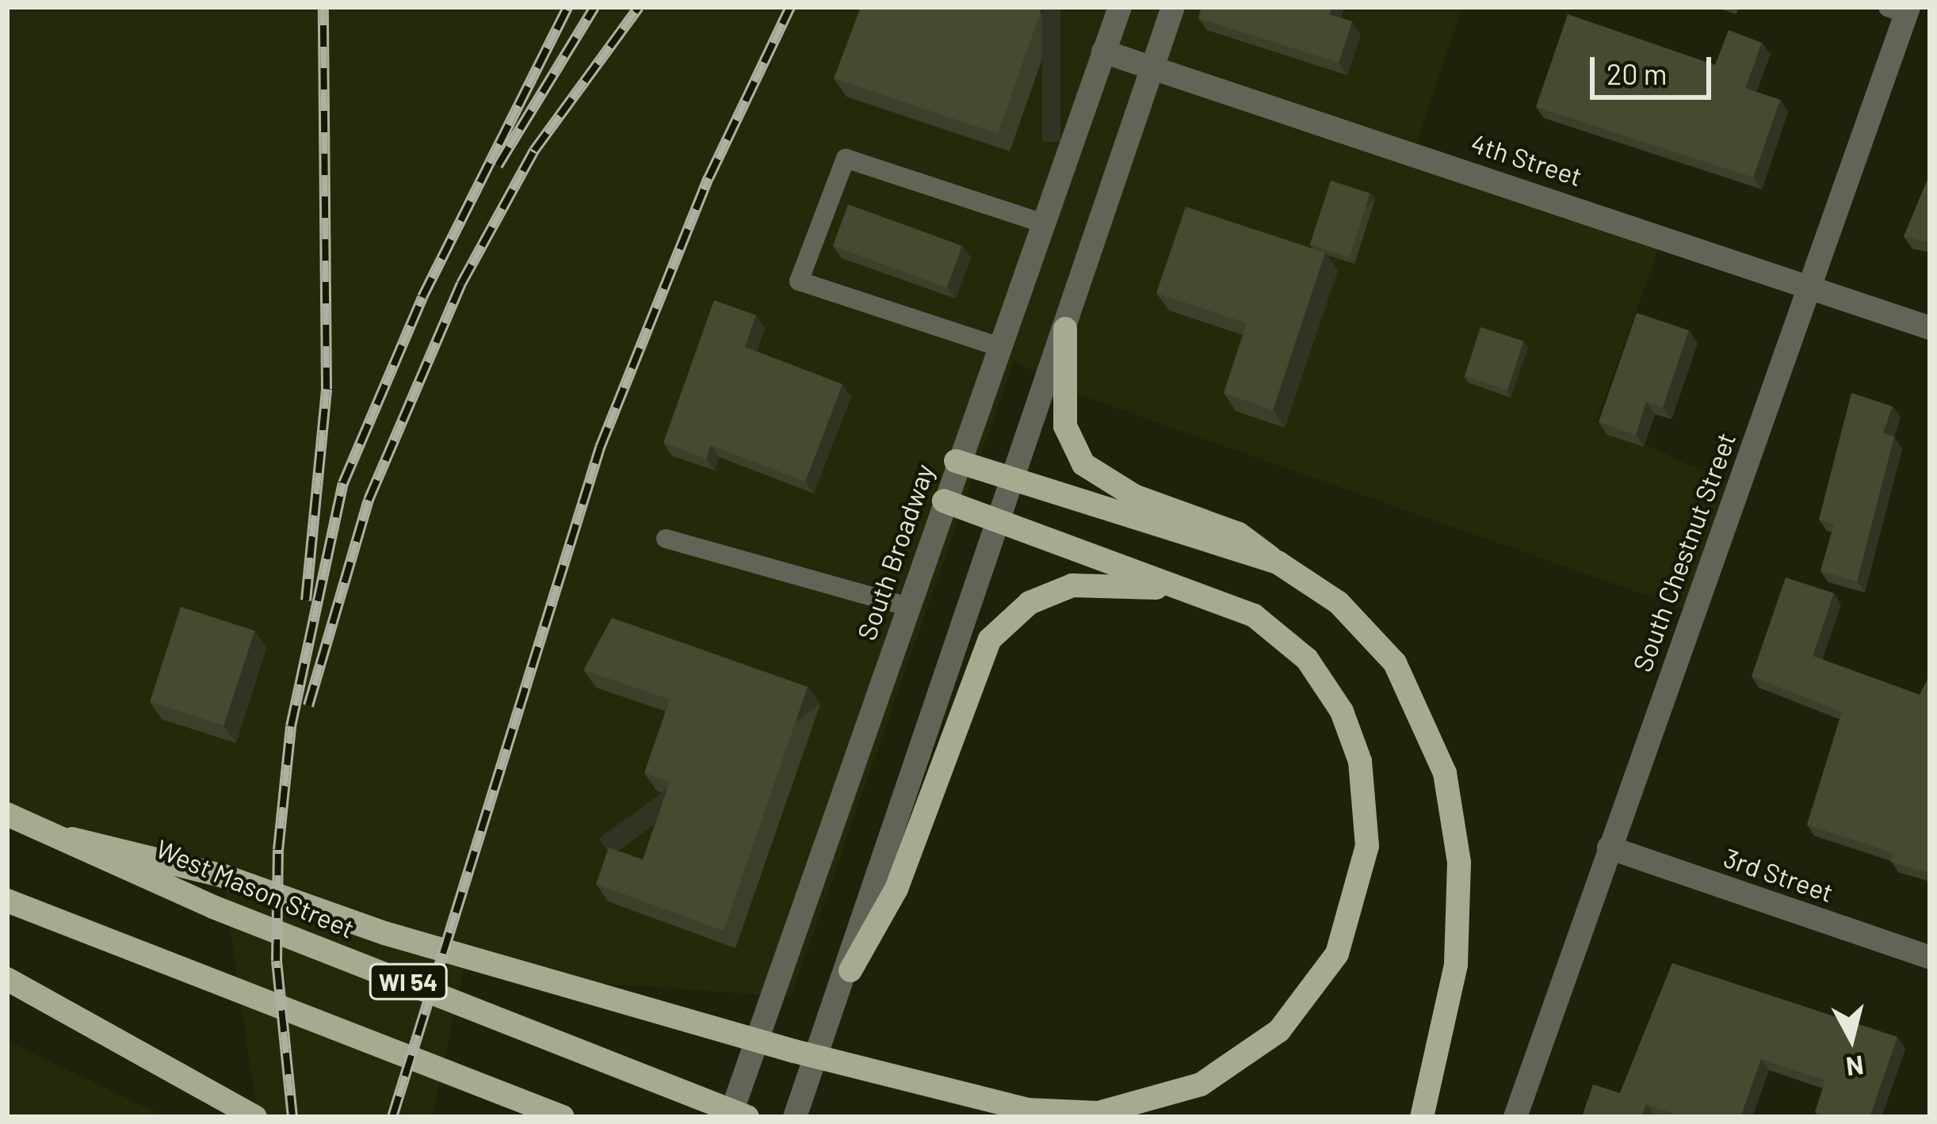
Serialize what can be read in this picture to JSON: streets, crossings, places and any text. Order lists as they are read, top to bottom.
{
  "streets": {
    "main road": ["West Mason Street", "WI 54"],
    "street": [
      "4th Street",
      "South Broadway",
      "South Chestnut Street",
      "3rd Street"
    ]
  },
  "crossings": [
    ["4th Street", "South Broadway"],
    ["4th Street", "South Chestnut Street"],
    ["South Chestnut Street", "3rd Street"]
  ],
  "scale_bar": "20 m",
  "north": "bottom"
}
